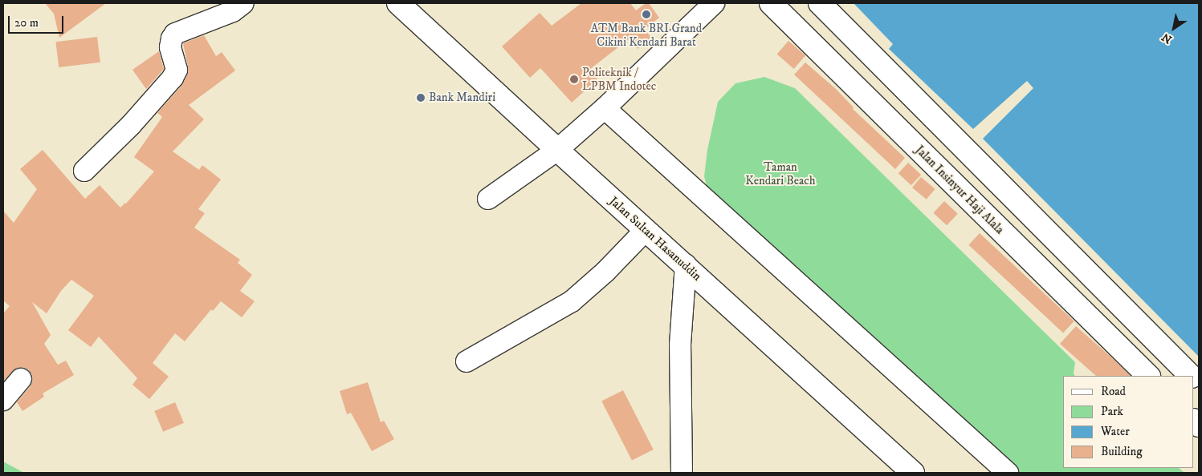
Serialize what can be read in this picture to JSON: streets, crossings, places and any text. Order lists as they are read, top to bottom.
{
  "streets": {
    "main road": ["Jalan Insinyur Haji Alala", "Jalan Sultan Hasanuddin"]
  },
  "parks": ["Taman Kendari Beach"],
  "places": ["ATM Bank BRI Grand Cikini Kendari Barat", "Politeknik / LPBM Indotec", "Bank Mandiri"],
  "legend": [
    "Road",
    "Park",
    "Water",
    "Building"
  ],
  "scale_bar": "20 m",
  "north": "bottom left"
}
